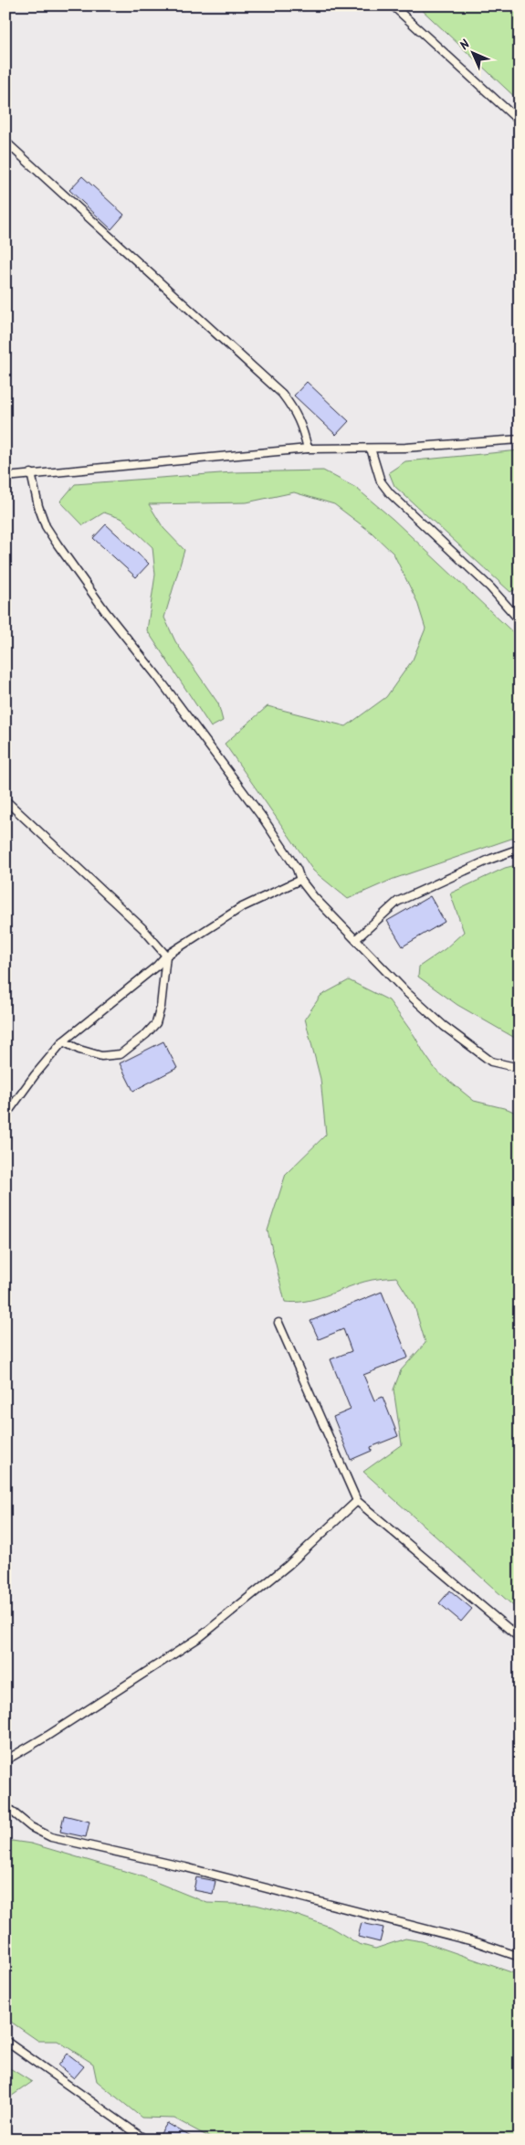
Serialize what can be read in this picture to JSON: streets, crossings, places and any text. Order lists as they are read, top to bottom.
{
  "north": "top left"
}
